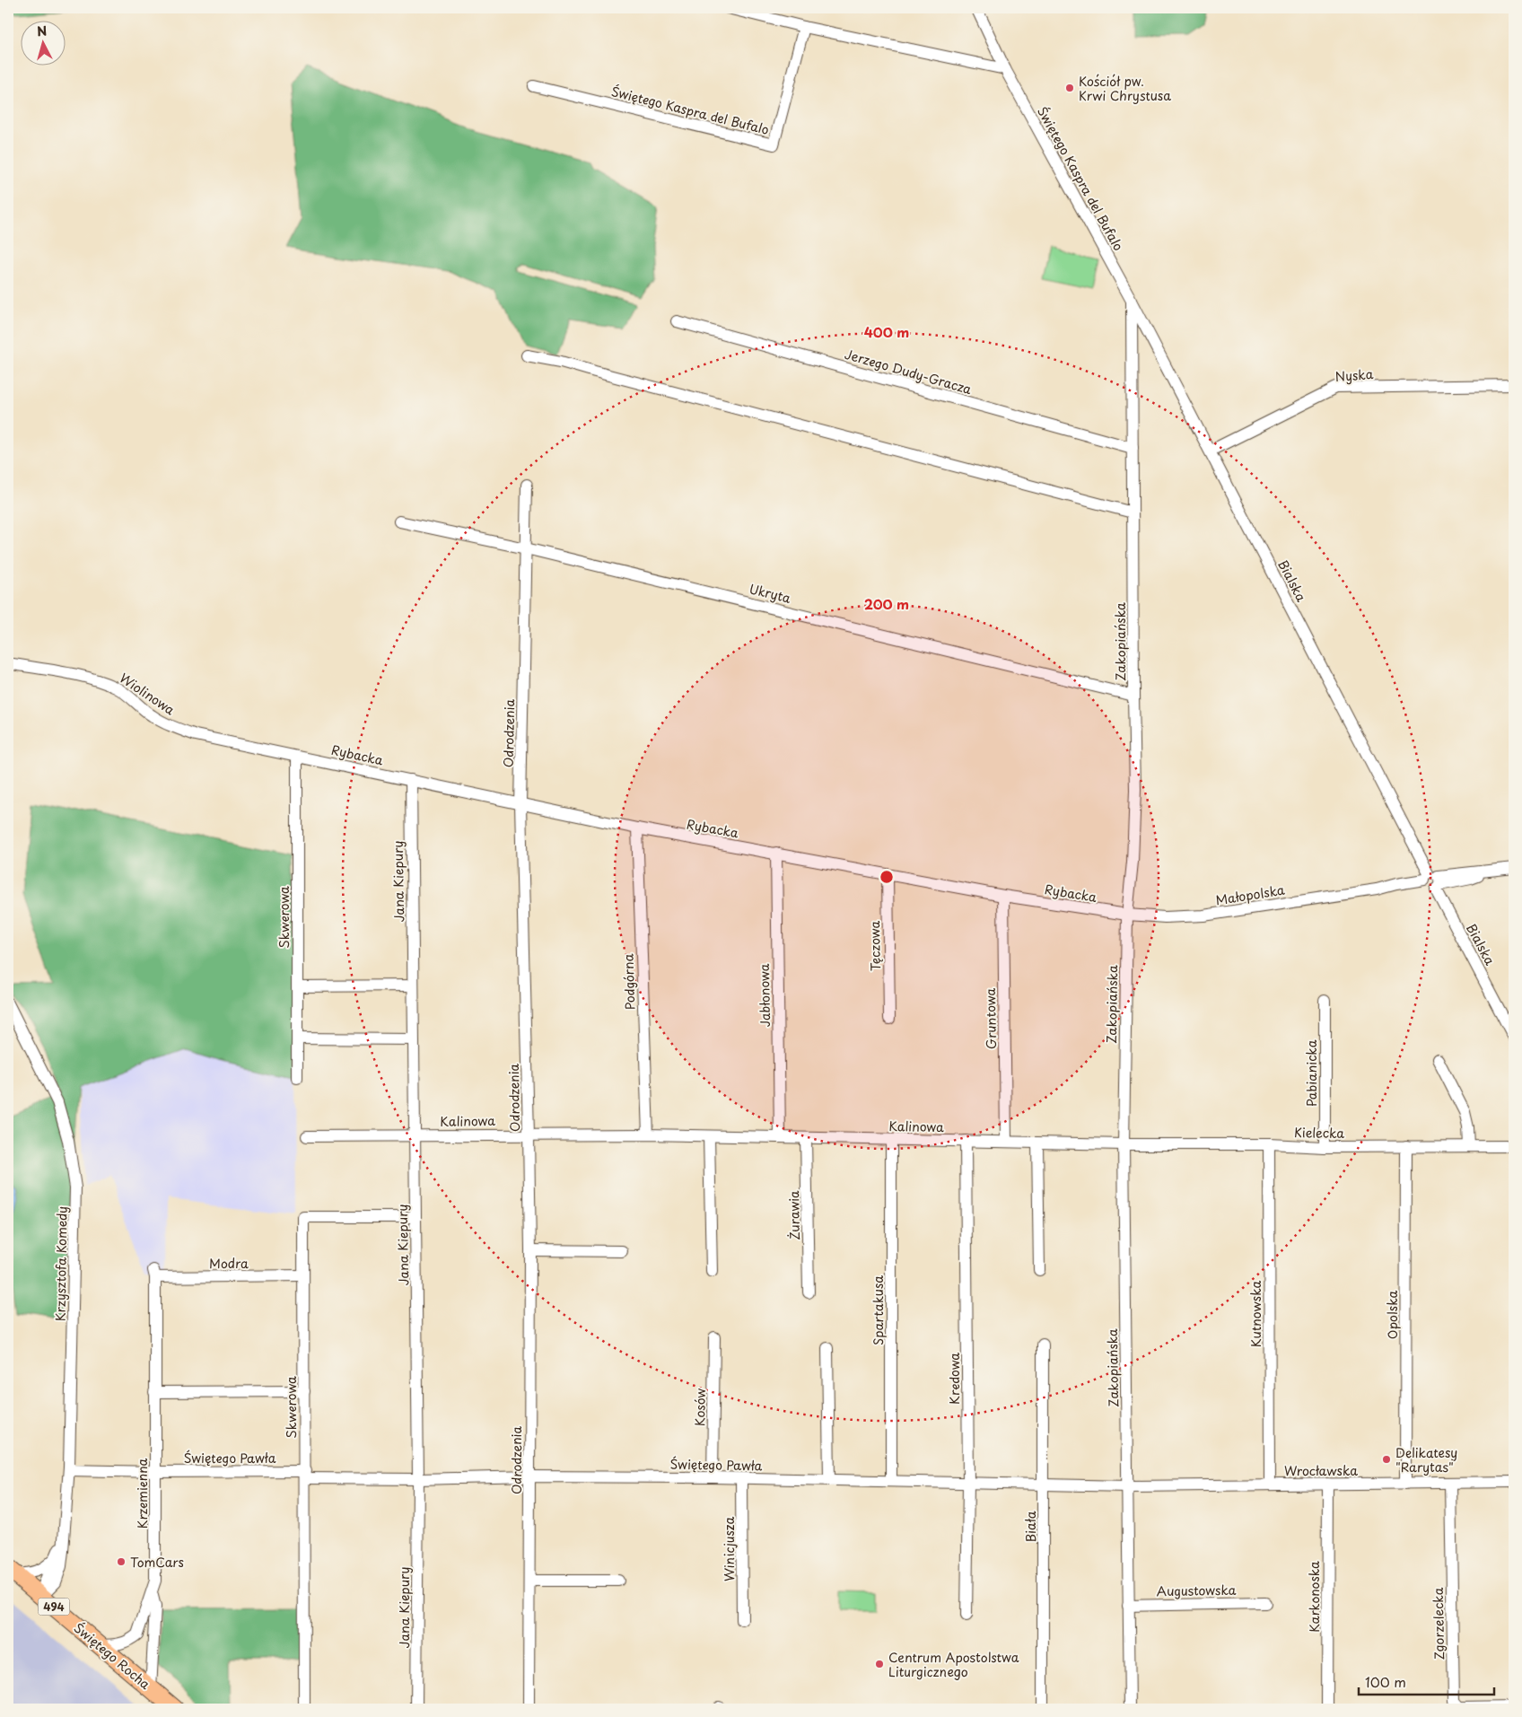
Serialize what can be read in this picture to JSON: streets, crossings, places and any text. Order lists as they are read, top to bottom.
{
  "streets": {
    "main road": ["494", "Świętego Rocha"],
    "street": [
      "Świętego Kaspra del Bufalo",
      "Jerzego Dudy-Gracza",
      "Nyska",
      "Bialska",
      "Ukryta",
      "Zakopiańska",
      "Wiolinowa",
      "Odrodzenia",
      "Rybacka",
      "Jana Kiepury",
      "Małopolska",
      "Skwerowa",
      "Tęczowa",
      "Podgórna",
      "Jabłonowa",
      "Gruntowa",
      "Pabianicka",
      "Kalinowa",
      "Kielecka",
      "Żurawia",
      "Modra",
      "Krzysztofa Komedy",
      "Spartakusa",
      "Kutnowska",
      "Opolska",
      "Kredowa",
      "Kosów",
      "Świętego Pawła",
      "Wrocławska",
      "Krzemienna",
      "Biała",
      "Winicjusza",
      "Augustowska",
      "Karkonoska",
      "Zgorzelecka"
    ]
  },
  "crossings": [
    ["Świętego Kaspra del Bufalo", "Bialska"],
    ["Świętego Kaspra del Bufalo", "Zakopiańska"],
    ["Jerzego Dudy-Gracza", "Zakopiańska"],
    ["Nyska", "Bialska"],
    ["Bialska", "Zakopiańska"],
    ["Bialska", "Małopolska"],
    ["Ukryta", "Zakopiańska"],
    ["Ukryta", "Odrodzenia"],
    ["Zakopiańska", "Rybacka"],
    ["Zakopiańska", "Małopolska"],
    ["Zakopiańska", "Kalinowa"],
    ["Zakopiańska", "Kielecka"],
    ["Zakopiańska", "Świętego Pawła"],
    ["Zakopiańska", "Wrocławska"],
    ["Zakopiańska", "Augustowska"],
    ["Wiolinowa", "Rybacka"],
    ["Wiolinowa", "Skwerowa"],
    ["Odrodzenia", "Rybacka"],
    ["Odrodzenia", "Kalinowa"],
    ["Odrodzenia", "Świętego Pawła"],
    ["Rybacka", "Jana Kiepury"],
    ["Rybacka", "Małopolska"],
    ["Rybacka", "Skwerowa"],
    ["Rybacka", "Tęczowa"],
    ["Rybacka", "Podgórna"],
    ["Rybacka", "Jabłonowa"],
    ["Rybacka", "Gruntowa"],
    ["Jana Kiepury", "Skwerowa"],
    ["Jana Kiepury", "Kalinowa"],
    ["Jana Kiepury", "Świętego Pawła"],
    ["Skwerowa", "Modra"],
    ["Skwerowa", "Świętego Pawła"],
    ["Podgórna", "Kalinowa"],
    ["Jabłonowa", "Kalinowa"],
    ["Gruntowa", "Kalinowa"],
    ["Pabianicka", "Kielecka"],
    ["Kalinowa", "Kielecka"],
    ["Kalinowa", "Żurawia"],
    ["Kalinowa", "Spartakusa"],
    ["Kalinowa", "Kredowa"],
    ["Kielecka", "Kutnowska"],
    ["Kielecka", "Opolska"],
    ["Modra", "Krzemienna"],
    ["Krzysztofa Komedy", "Świętego Pawła"],
    ["Krzysztofa Komedy", "Świętego Rocha"],
    ["Spartakusa", "Świętego Pawła"],
    ["Kutnowska", "Wrocławska"],
    ["Opolska", "Wrocławska"],
    ["Kredowa", "Świętego Pawła"],
    ["Kosów", "Świętego Pawła"],
    ["Świętego Pawła", "Wrocławska"],
    ["Świętego Pawła", "Krzemienna"],
    ["Świętego Pawła", "Biała"],
    ["Świętego Pawła", "Winicjusza"],
    ["Wrocławska", "Karkonoska"],
    ["Wrocławska", "Zgorzelecka"],
    ["Krzemienna", "Świętego Rocha"]
  ],
  "places": [
    "Kościół pw. Krwi Chrystusa",
    "Delikatesy \"Rarytas\"",
    "TomCars",
    "Centrum Apostolstwa Liturgicznego"
  ],
  "scale_bar": "100 m",
  "north": "top",
  "rings": ["400 m", "200 m"]
}
